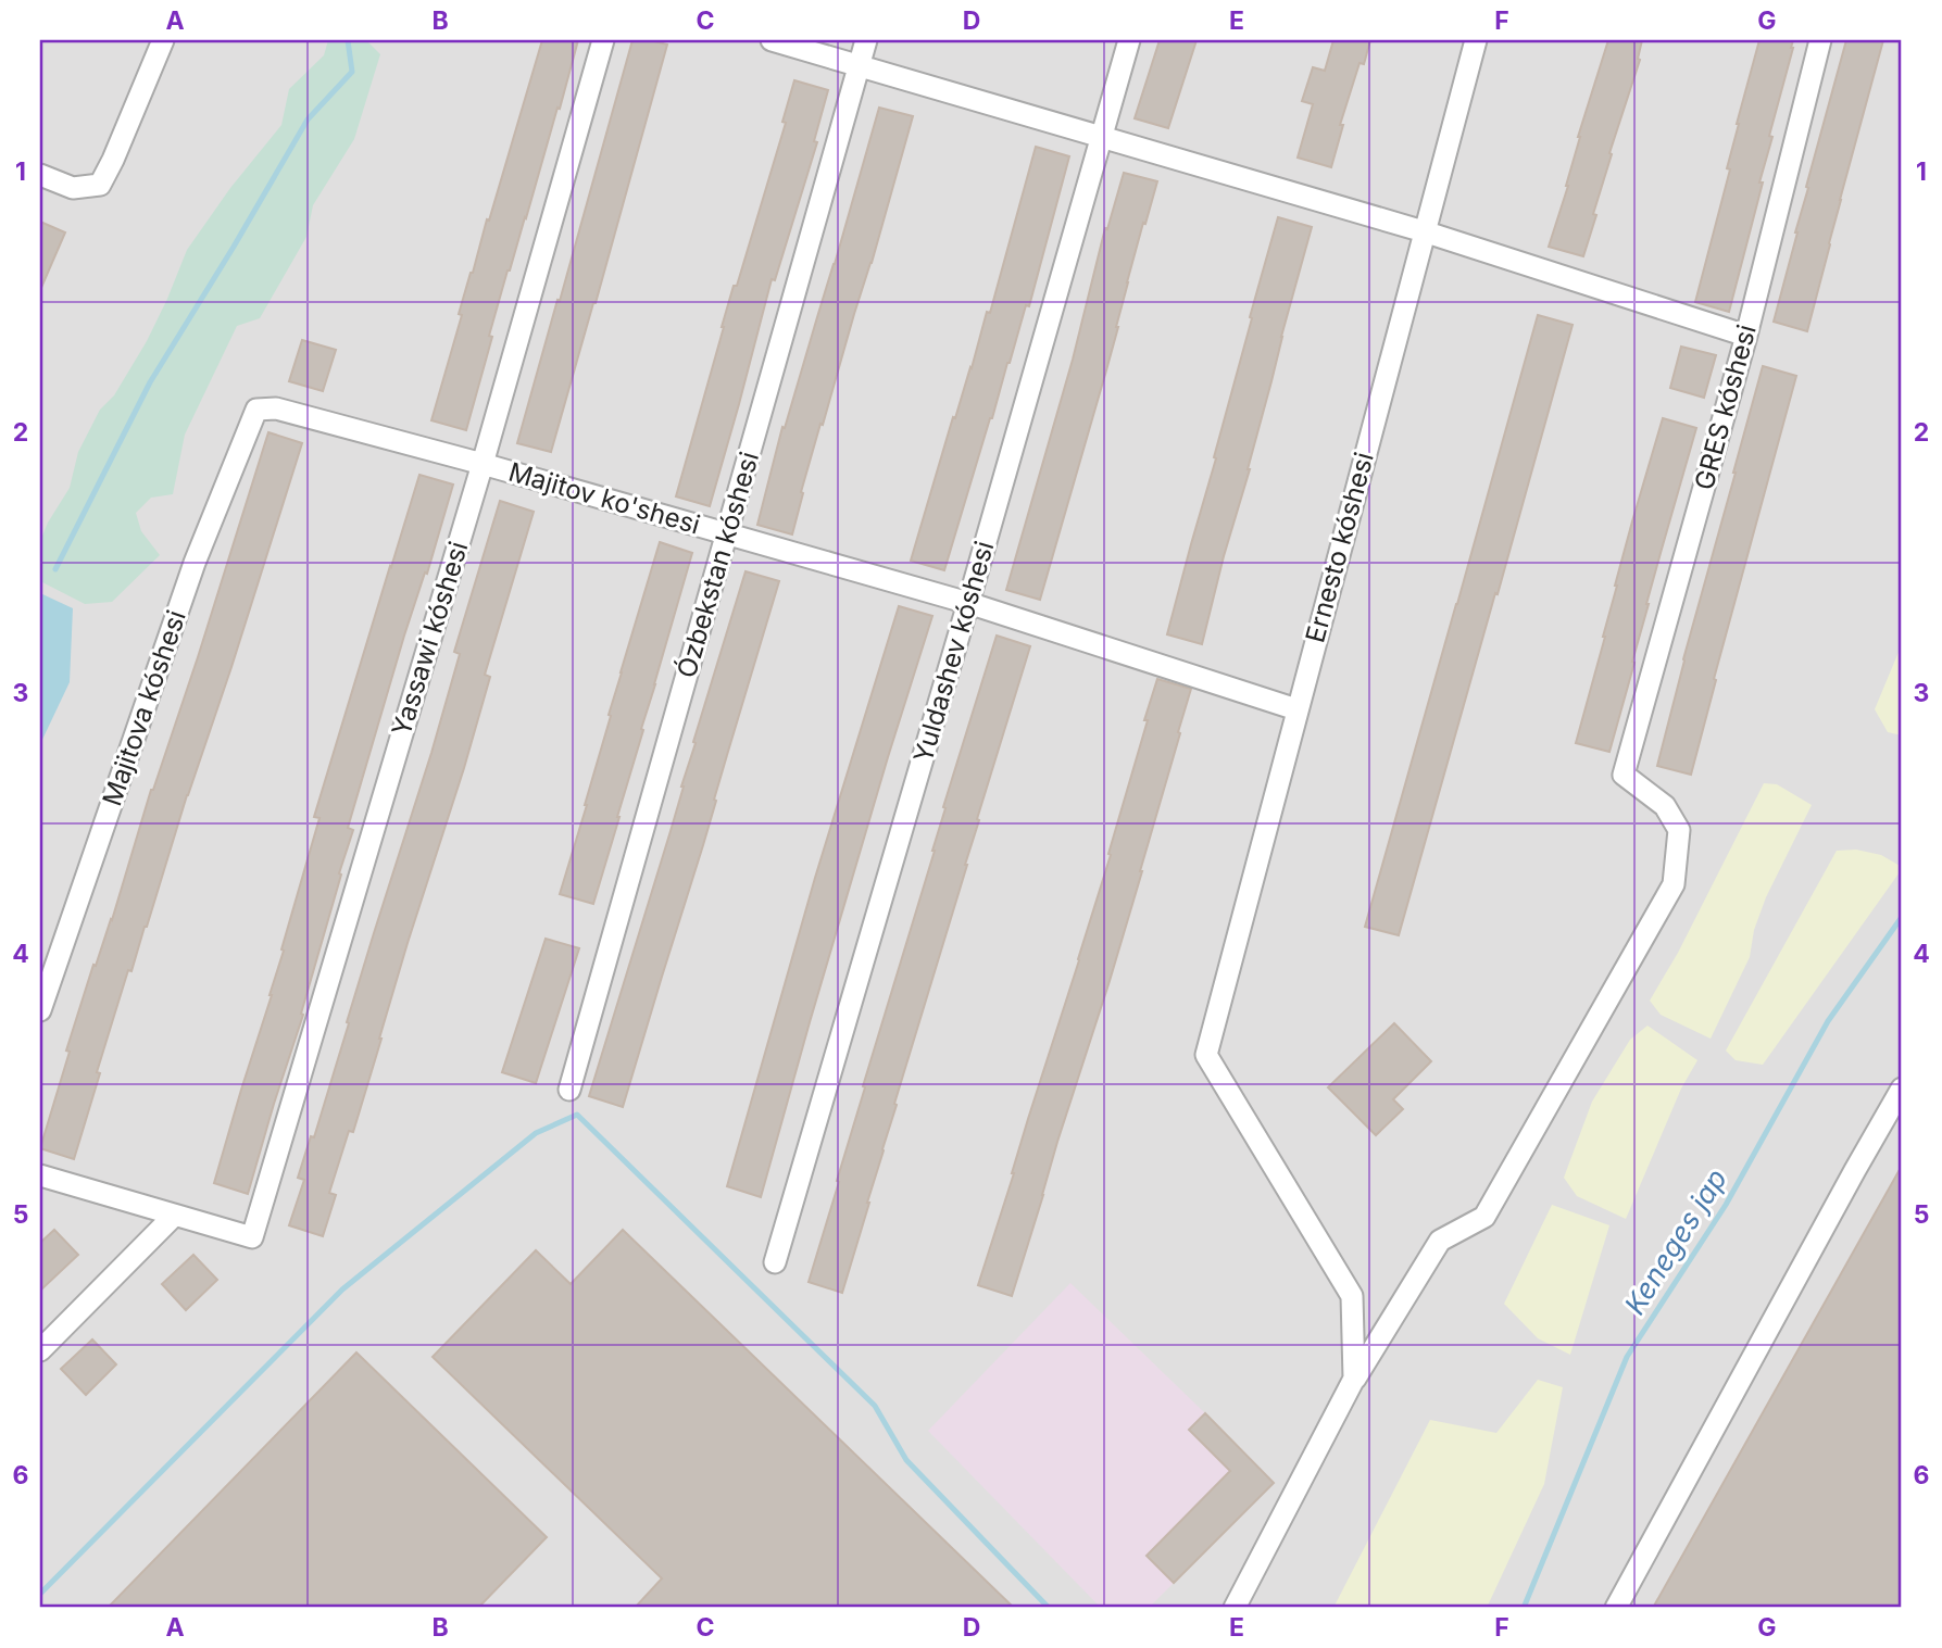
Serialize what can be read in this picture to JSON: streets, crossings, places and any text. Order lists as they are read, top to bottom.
{
  "streets": {
    "street": [
      "GRES kóshesi",
      "Majitov ko'shesi",
      "Ernesto kóshesi",
      "Ózbekstan kóshesi",
      "Yassawi kóshesi",
      "Yuldashev kóshesi",
      "Majitova kóshesi"
    ]
  },
  "crossings": [
    ["GRES kóshesi", "Ernesto kóshesi"],
    ["Majitov ko'shesi", "Ernesto kóshesi"],
    ["Majitov ko'shesi", "Ózbekstan kóshesi"],
    ["Majitov ko'shesi", "Yassawi kóshesi"],
    ["Majitov ko'shesi", "Yuldashev kóshesi"],
    ["Majitov ko'shesi", "Majitova kóshesi"]
  ],
  "water": ["Keneges jap"],
  "grid": {
    "columns": [
      "A",
      "B",
      "C",
      "D",
      "E",
      "F",
      "G"
    ],
    "rows": [
      "1",
      "2",
      "3",
      "4",
      "5",
      "6"
    ]
  }
}
